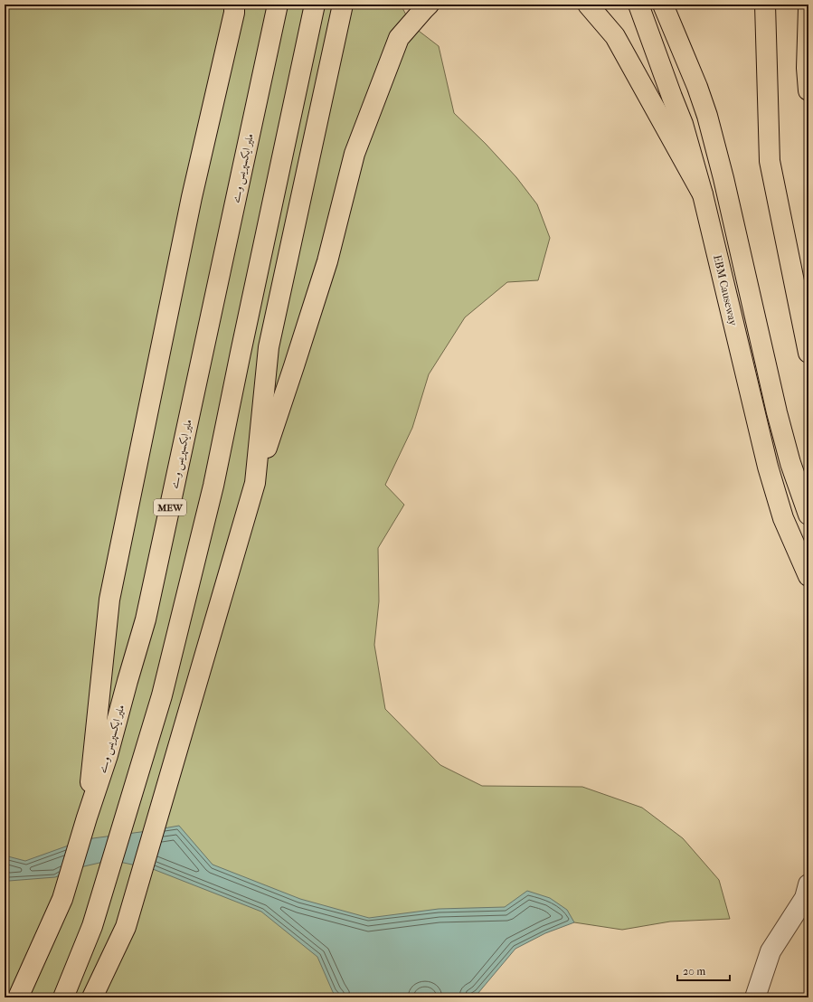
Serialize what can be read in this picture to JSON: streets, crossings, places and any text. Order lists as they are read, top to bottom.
{
  "streets": {
    "main road": ["ملیر ایکسپریس وے", "EBM Causeway", "MEW"]
  },
  "scale_bar": "20 m"
}
